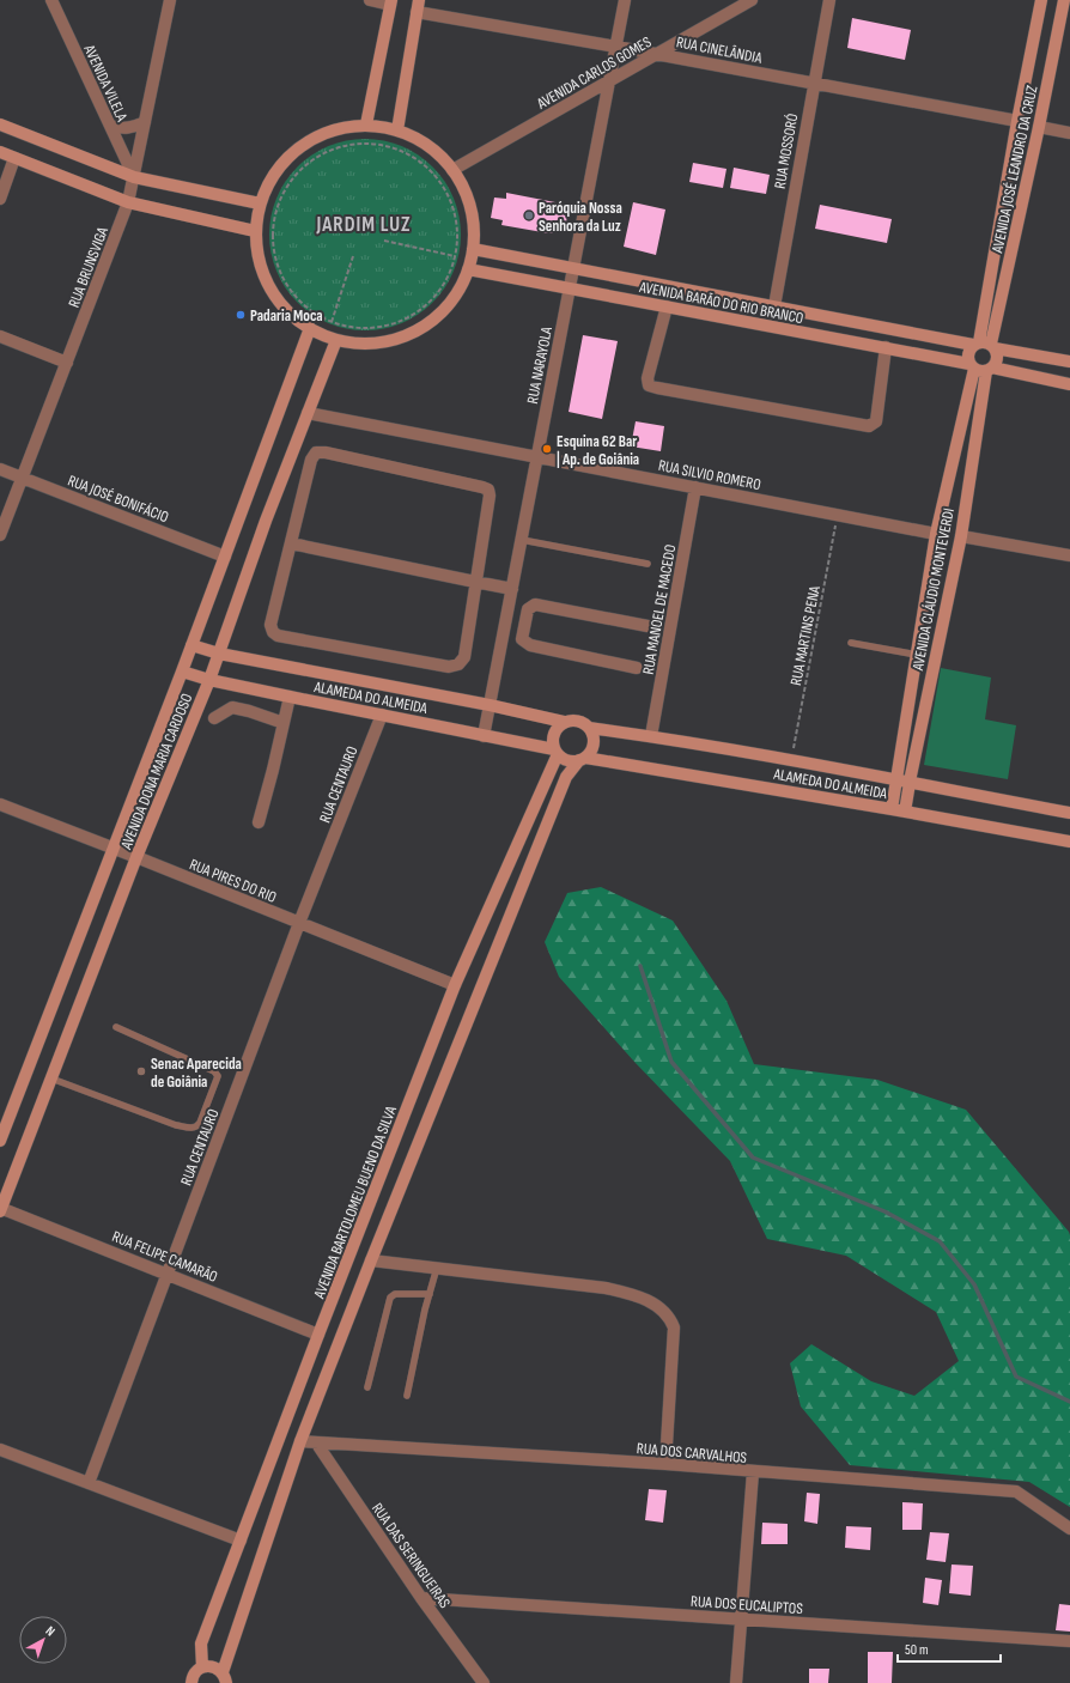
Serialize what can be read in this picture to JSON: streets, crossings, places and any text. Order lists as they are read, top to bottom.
{
  "streets": {
    "street": [
      "RUA CINELÂNDIA",
      "AVENIDA CARLOS GOMES",
      "AVENIDA VILELA",
      "RUA MOSSORÓ",
      "AVENIDA JOSÉ LEANDRO DA CRUZ",
      "RUA BRUNSVIGA",
      "AVENIDA BARÃO DO RIO BRANCO",
      "RUA NARAYOLA",
      "RUA SILVIO ROMERO",
      "RUA JOSÉ BONIFÁCIO",
      "AVENIDA CLÁUDIO MONTEVERDI",
      "RUA MANOEL DE MACEDO",
      "ALAMEDA DO ALMEIDA",
      "AVENIDA DONA MARIA CARDOSO",
      "RUA CENTAURO",
      "RUA PIRES DO RIO",
      "AVENIDA BARTOLOMEU BUENO DA SILVA",
      "RUA FELIPE CAMARÃO",
      "RUA DOS CARVALHOS",
      "RUA DAS SERINGUEIRAS",
      "RUA DOS EUCALIPTOS"
    ],
    "path": ["RUA MARTINS PENA"]
  },
  "crossings": [
    ["RUA CINELÂNDIA", "AVENIDA CARLOS GOMES"],
    ["RUA CINELÂNDIA", "RUA MOSSORÓ"],
    ["RUA CINELÂNDIA", "AVENIDA JOSÉ LEANDRO DA CRUZ"],
    ["RUA CINELÂNDIA", "RUA NARAYOLA"],
    ["AVENIDA CARLOS GOMES", "RUA NARAYOLA"],
    ["AVENIDA VILELA", "RUA BRUNSVIGA"],
    ["RUA MOSSORÓ", "AVENIDA BARÃO DO RIO BRANCO"],
    ["AVENIDA JOSÉ LEANDRO DA CRUZ", "AVENIDA BARÃO DO RIO BRANCO"],
    ["AVENIDA JOSÉ LEANDRO DA CRUZ", "AVENIDA CLÁUDIO MONTEVERDI"],
    ["RUA BRUNSVIGA", "RUA JOSÉ BONIFÁCIO"],
    ["AVENIDA BARÃO DO RIO BRANCO", "RUA NARAYOLA"],
    ["AVENIDA BARÃO DO RIO BRANCO", "AVENIDA CLÁUDIO MONTEVERDI"],
    ["RUA NARAYOLA", "RUA SILVIO ROMERO"],
    ["RUA NARAYOLA", "ALAMEDA DO ALMEIDA"],
    ["RUA SILVIO ROMERO", "AVENIDA CLÁUDIO MONTEVERDI"],
    ["RUA SILVIO ROMERO", "RUA MANOEL DE MACEDO"],
    ["RUA SILVIO ROMERO", "RUA MARTINS PENA"],
    ["RUA SILVIO ROMERO", "AVENIDA DONA MARIA CARDOSO"],
    ["RUA JOSÉ BONIFÁCIO", "AVENIDA DONA MARIA CARDOSO"],
    ["AVENIDA CLÁUDIO MONTEVERDI", "ALAMEDA DO ALMEIDA"],
    ["RUA MANOEL DE MACEDO", "ALAMEDA DO ALMEIDA"],
    ["RUA MARTINS PENA", "ALAMEDA DO ALMEIDA"],
    ["ALAMEDA DO ALMEIDA", "AVENIDA DONA MARIA CARDOSO"],
    ["ALAMEDA DO ALMEIDA", "RUA CENTAURO"],
    ["ALAMEDA DO ALMEIDA", "AVENIDA BARTOLOMEU BUENO DA SILVA"],
    ["AVENIDA DONA MARIA CARDOSO", "RUA PIRES DO RIO"],
    ["AVENIDA DONA MARIA CARDOSO", "RUA FELIPE CAMARÃO"],
    ["RUA CENTAURO", "RUA PIRES DO RIO"],
    ["RUA CENTAURO", "RUA FELIPE CAMARÃO"],
    ["RUA PIRES DO RIO", "AVENIDA BARTOLOMEU BUENO DA SILVA"],
    ["AVENIDA BARTOLOMEU BUENO DA SILVA", "RUA FELIPE CAMARÃO"],
    ["RUA DOS CARVALHOS", "RUA DAS SERINGUEIRAS"],
    ["RUA DAS SERINGUEIRAS", "RUA DOS EUCALIPTOS"]
  ],
  "districts": ["JARDIM LUZ"],
  "places": [
    "Paróquia Nossa Senhora da Luz",
    "Padaria Moca",
    "Esquina 62 Bar | Ap. de Goiânia",
    "Senac Aparecida de Goiânia"
  ],
  "scale_bar": "50 m",
  "north": "top right"
}
